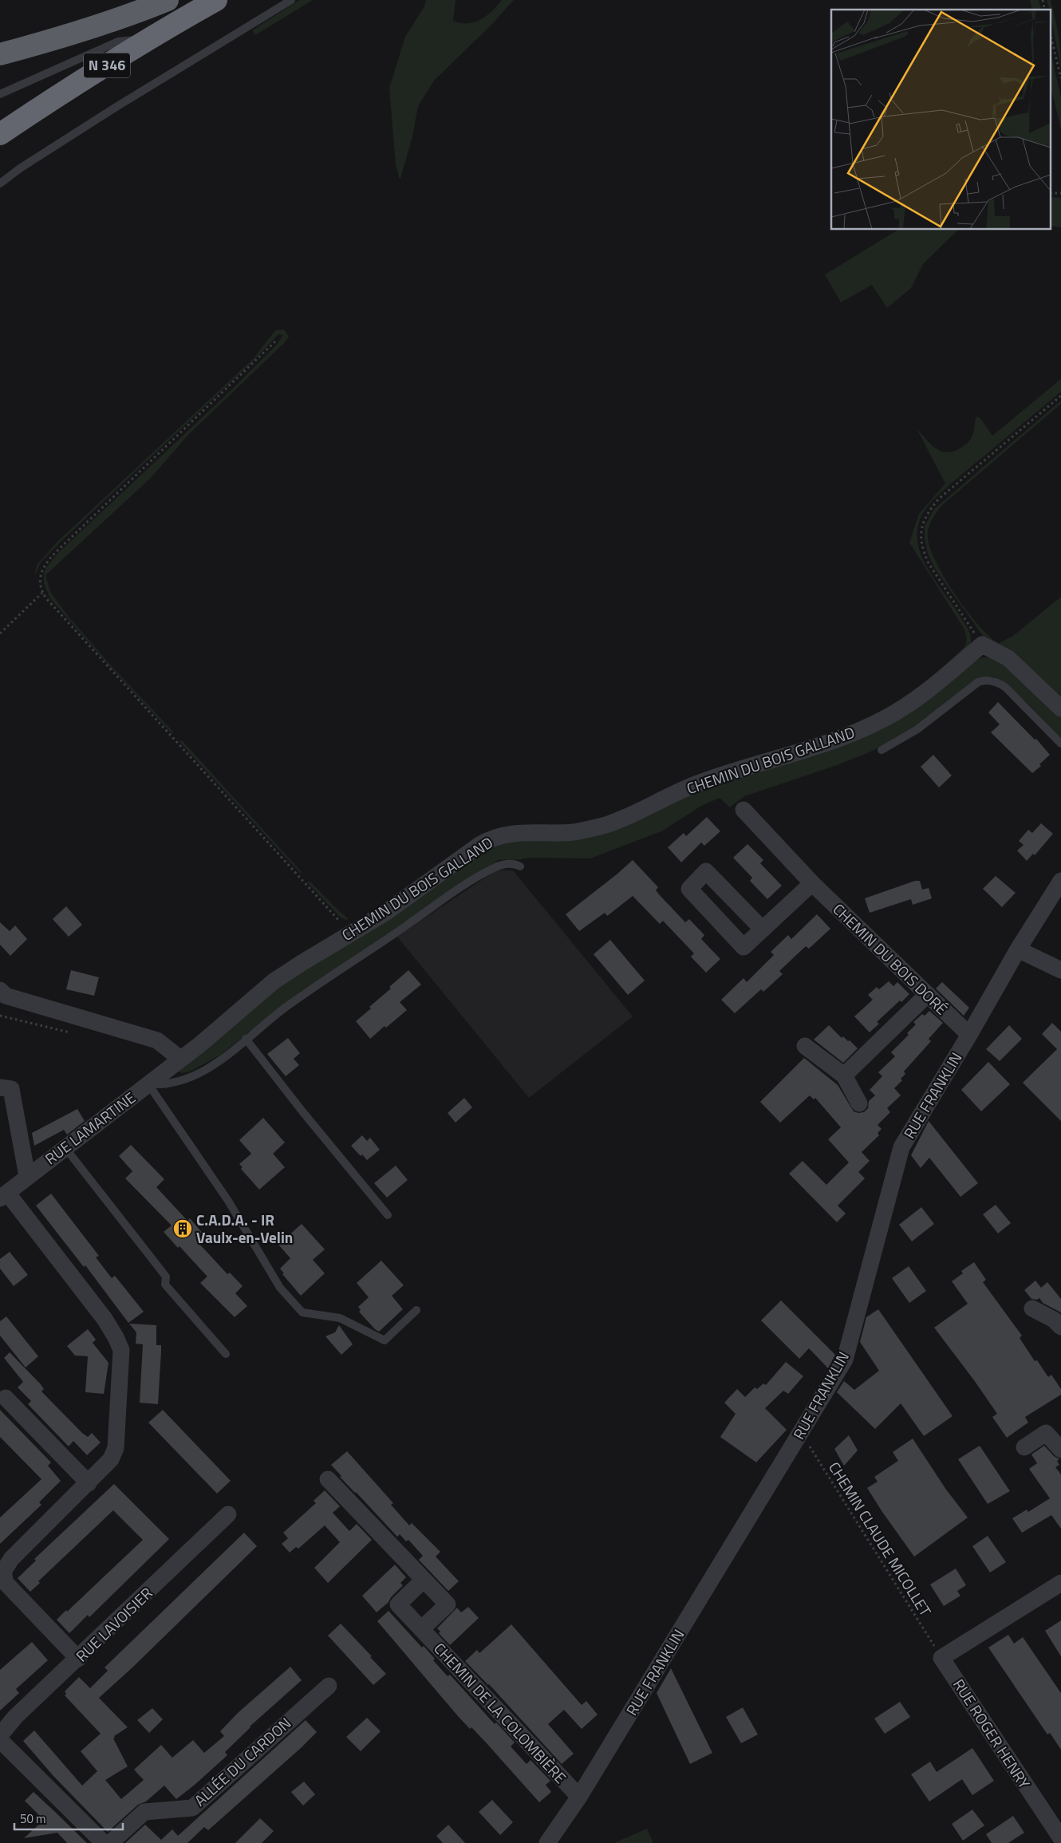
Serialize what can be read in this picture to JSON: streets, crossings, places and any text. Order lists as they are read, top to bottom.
{
  "streets": {
    "highway": ["N 346"],
    "street": [
      "CHEMIN DU BOIS GALLAND",
      "CHEMIN DU BOIS DORÉ",
      "RUE FRANKLIN",
      "RUE LAMARTINE",
      "RUE LAVOISIER",
      "CHEMIN DE LA COLOMBIÈRE",
      "RUE ROGER HENRY",
      "ALLÉE DU CARDON"
    ],
    "path": ["CHEMIN CLAUDE MICOLLET"]
  },
  "crossings": [
    ["CHEMIN DU BOIS GALLAND", "RUE LAMARTINE"],
    ["CHEMIN DU BOIS DORÉ", "RUE FRANKLIN"],
    ["RUE FRANKLIN", "CHEMIN CLAUDE MICOLLET"],
    ["RUE FRANKLIN", "CHEMIN DE LA COLOMBIÈRE"],
    ["CHEMIN CLAUDE MICOLLET", "RUE ROGER HENRY"]
  ],
  "places": {
    "building": ["C.A.D.A. - IR Vaulx-en-Velin"]
  },
  "scale_bar": "50 m"
}
